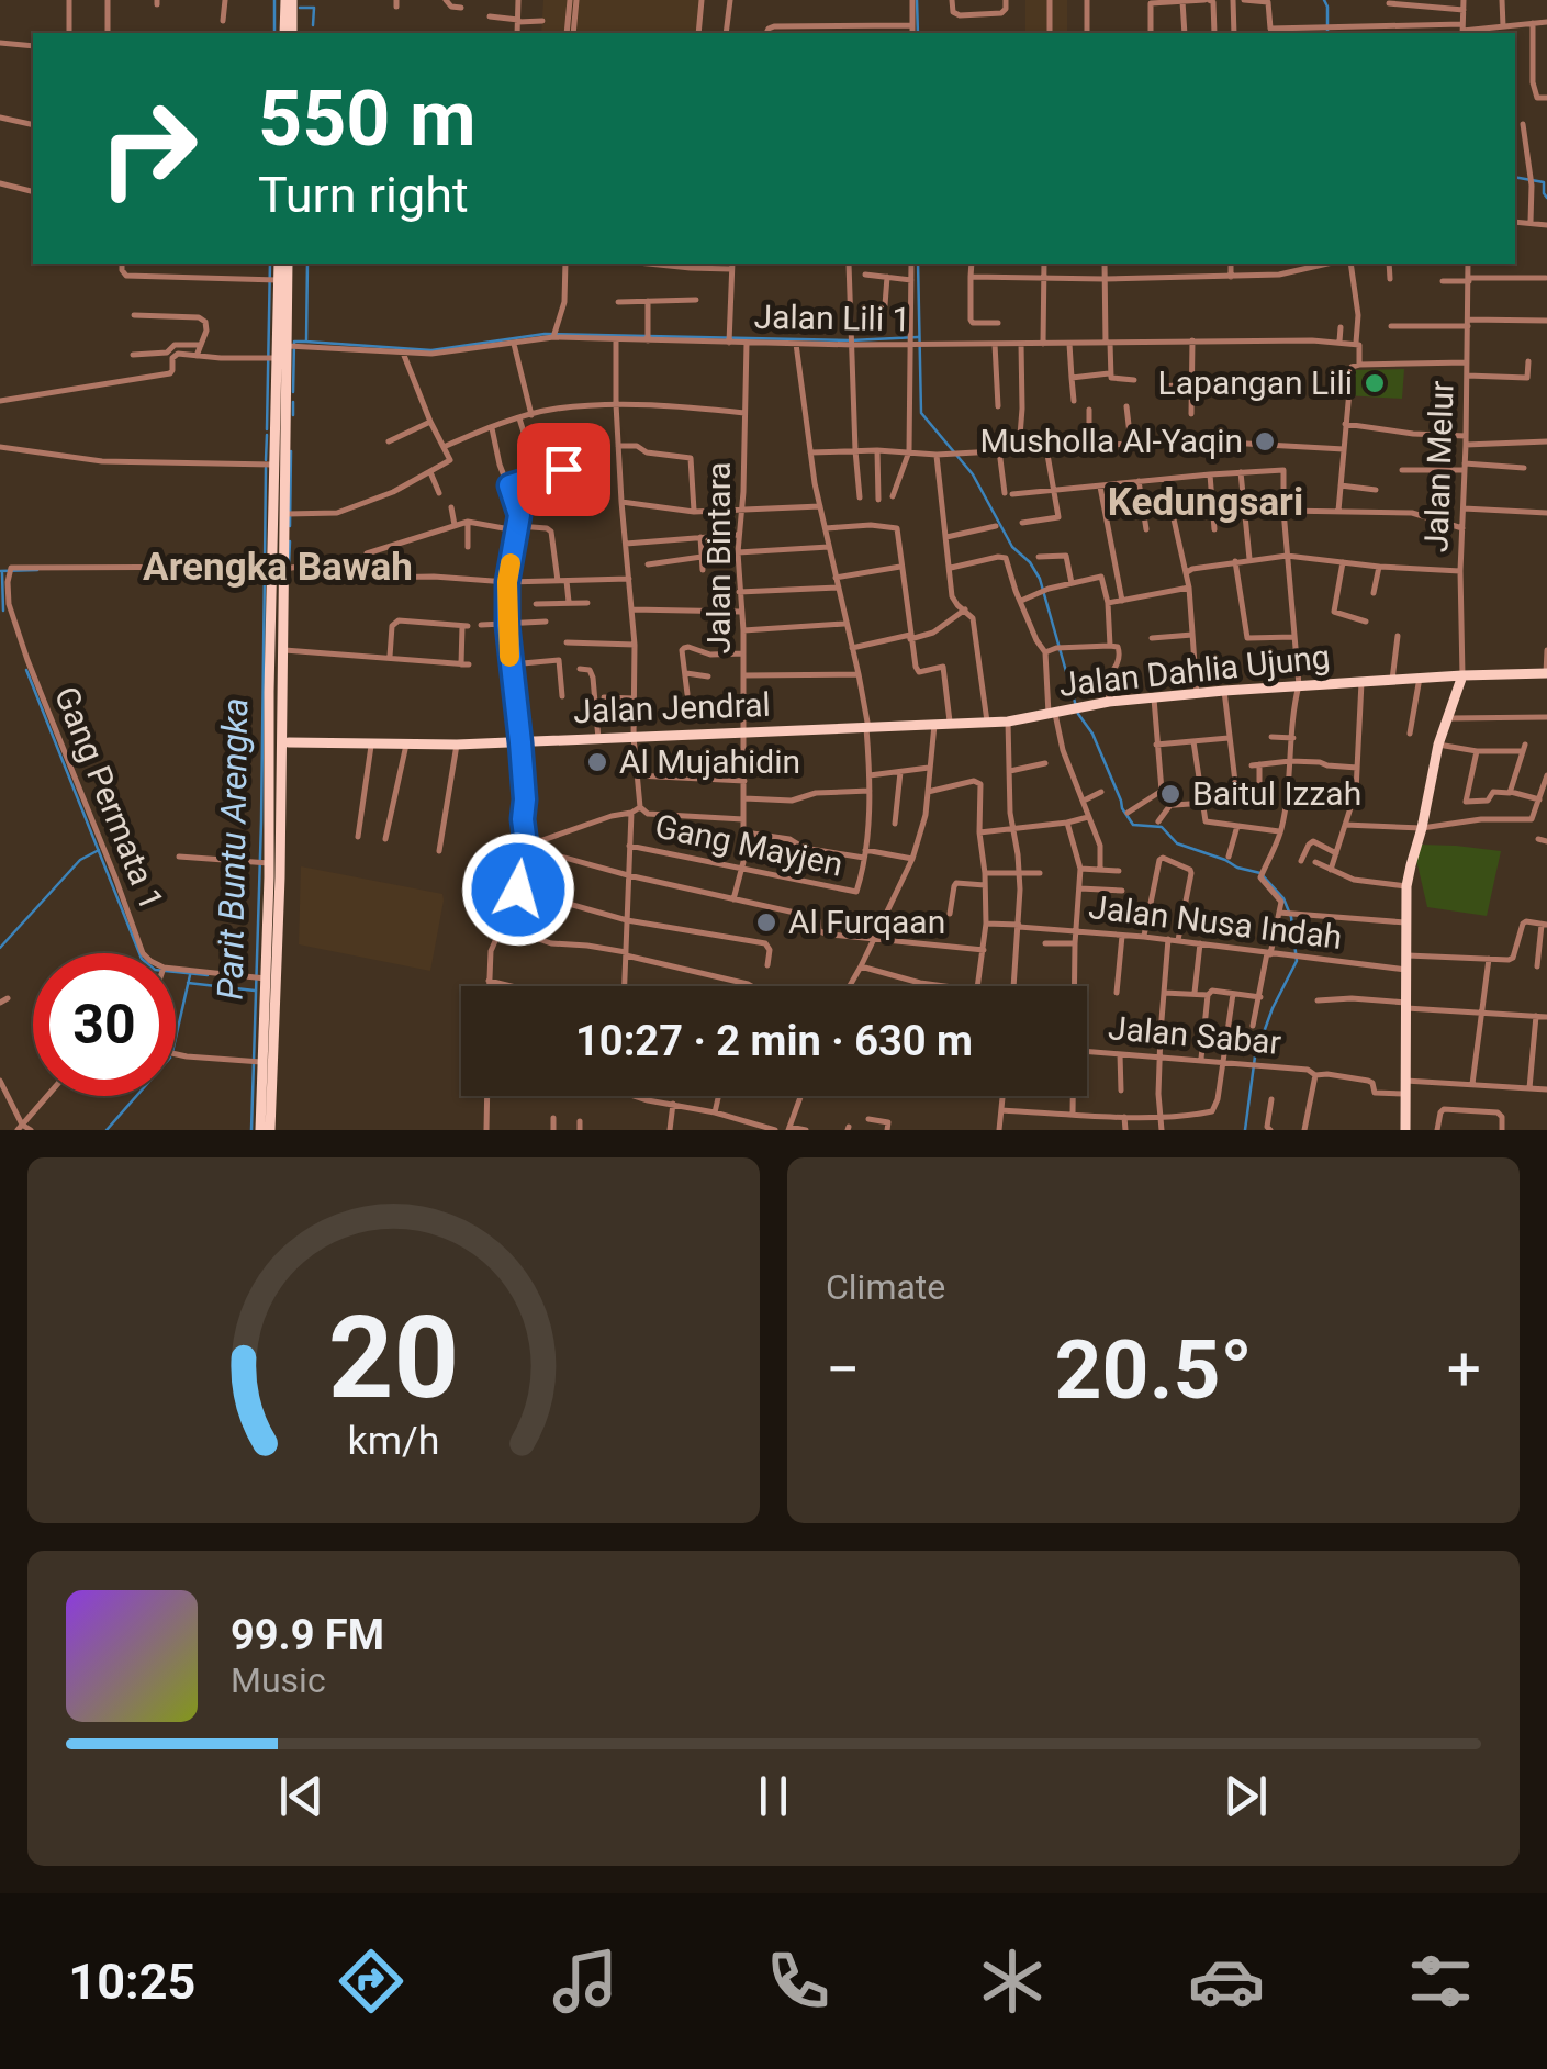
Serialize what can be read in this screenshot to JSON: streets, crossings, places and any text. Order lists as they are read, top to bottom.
{
  "streets": {
    "main road": ["Jalan Dahlia Ujung", "Jalan Jendral"],
    "street": [
      "Jalan Lili 1",
      "Jalan Melur",
      "Jalan Bintara",
      "Gang Permata 1",
      "Gang Mayjen",
      "Jalan Nusa Indah",
      "Jalan Sabar"
    ]
  },
  "crossings": [
    ["Jalan Lili 1", "Jalan Bintara"],
    ["Jalan Melur", "Jalan Dahlia Ujung"],
    ["Jalan Bintara", "Jalan Jendral"],
    ["Jalan Bintara", "Gang Mayjen"],
    ["Jalan Dahlia Ujung", "Jalan Jendral"]
  ],
  "districts": ["Kedungsari", "Arengka Bawah"],
  "water": ["Parit Buntu Arengka"],
  "places": [
    "Lapangan Lili",
    "Musholla Al-Yaqin",
    "Al Mujahidin",
    "Baitul Izzah",
    "Al Furqaan"
  ],
  "page": {
    "turn": ["550 m", "Turn right"],
    "limit": "30",
    "trip": "10:27 · 2 min · 630 m",
    "tile": "Climate",
    "heat": ["−", "20.5°", "+"],
    "song": ["99.9 FM", "Music"],
    "tabs": "10:25",
    "gauge": ["20", "km/h"]
  }
}
